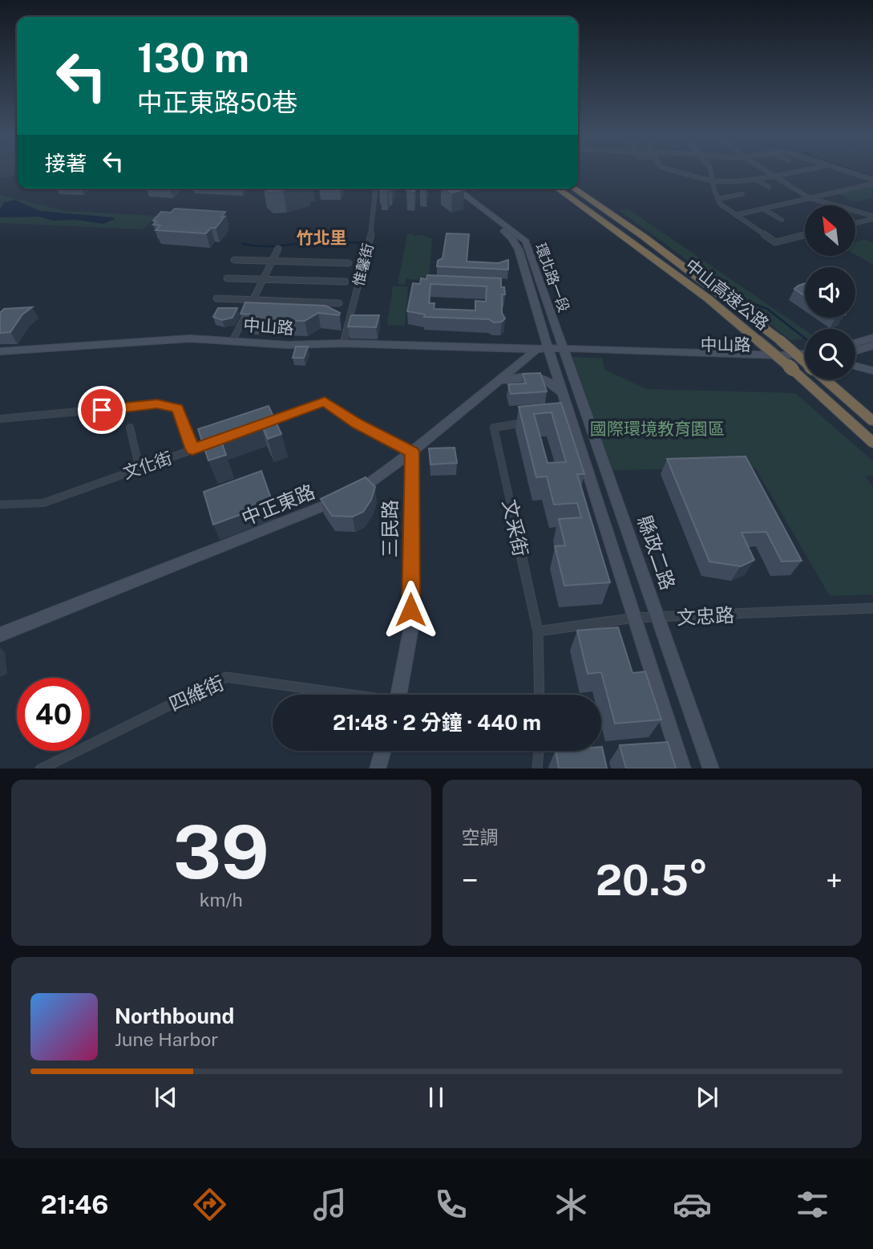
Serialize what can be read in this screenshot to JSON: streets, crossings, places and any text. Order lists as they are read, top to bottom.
{
  "streets": {
    "highway": ["中山高速公路"],
    "street": [
      "惟馨街",
      "環北路一段",
      "中山路",
      "文化街",
      "中正東路",
      "文采街",
      "三民路",
      "縣政二路",
      "文忠路",
      "四維街"
    ]
  },
  "crossings": [
    ["惟馨街", "中山路"],
    ["環北路一段", "中山路"],
    ["環北路一段", "縣政二路"],
    ["中山路", "中正東路"],
    ["中山路", "縣政二路"],
    ["中正東路", "三民路"],
    ["文采街", "文忠路"],
    ["縣政二路", "文忠路"]
  ],
  "districts": ["竹北里"],
  "parks": ["國際環境教育園區"],
  "north": "top left",
  "page": {
    "turn": ["130 m", "中正東路50巷"],
    "then": "接著",
    "limit": "40",
    "trip": "21:48 · 2 分鐘 · 440 m",
    "tile": [
      ["39", "km/h"],
      "空調"
    ],
    "heat": ["−", "20.5°", "+"],
    "song": ["Northbound", "June Harbor"],
    "tabs": "21:46"
  }
}
